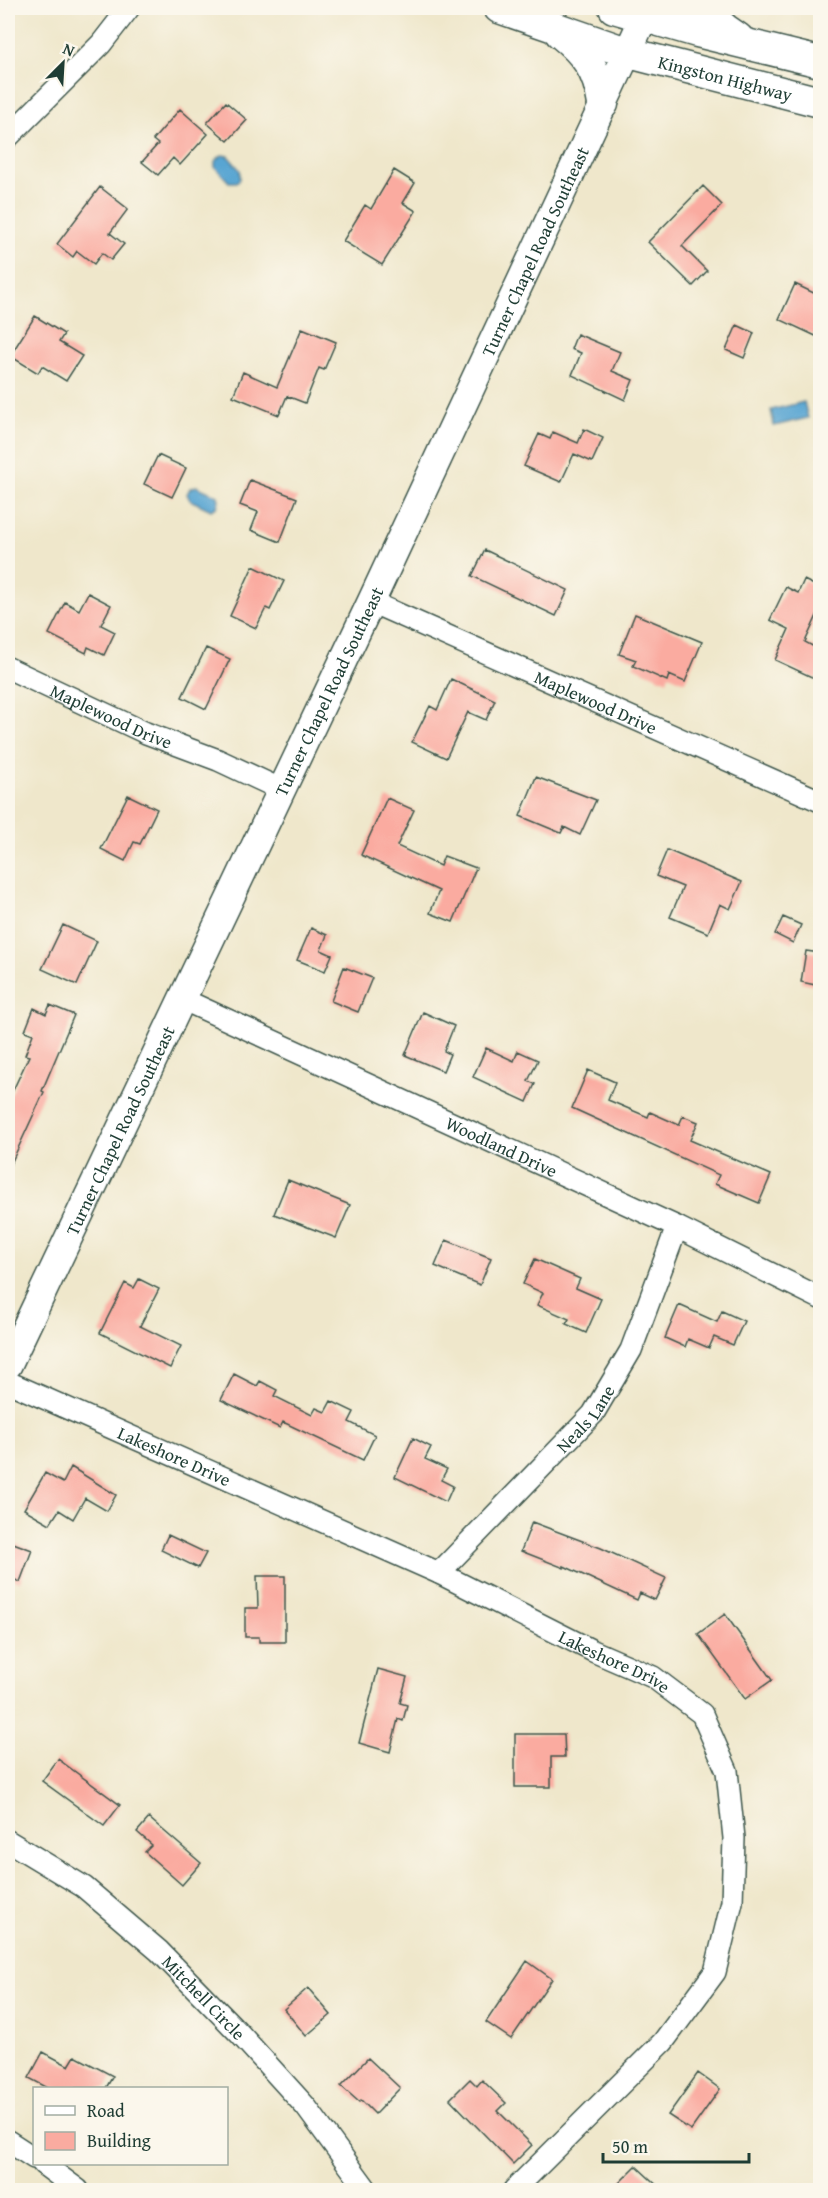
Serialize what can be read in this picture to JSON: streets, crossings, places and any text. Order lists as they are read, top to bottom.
{
  "streets": {
    "main road": ["Kingston Highway"],
    "street": [
      "Turner Chapel Road Southeast",
      "Maplewood Drive",
      "Woodland Drive",
      "Neals Lane",
      "Lakeshore Drive",
      "Mitchell Circle"
    ]
  },
  "crossings": [
    ["Kingston Highway", "Turner Chapel Road Southeast"],
    ["Turner Chapel Road Southeast", "Maplewood Drive"],
    ["Turner Chapel Road Southeast", "Woodland Drive"],
    ["Woodland Drive", "Neals Lane"],
    ["Neals Lane", "Lakeshore Drive"]
  ],
  "legend": ["Road", "Building"],
  "scale_bar": "50 m",
  "north": "top right"
}
